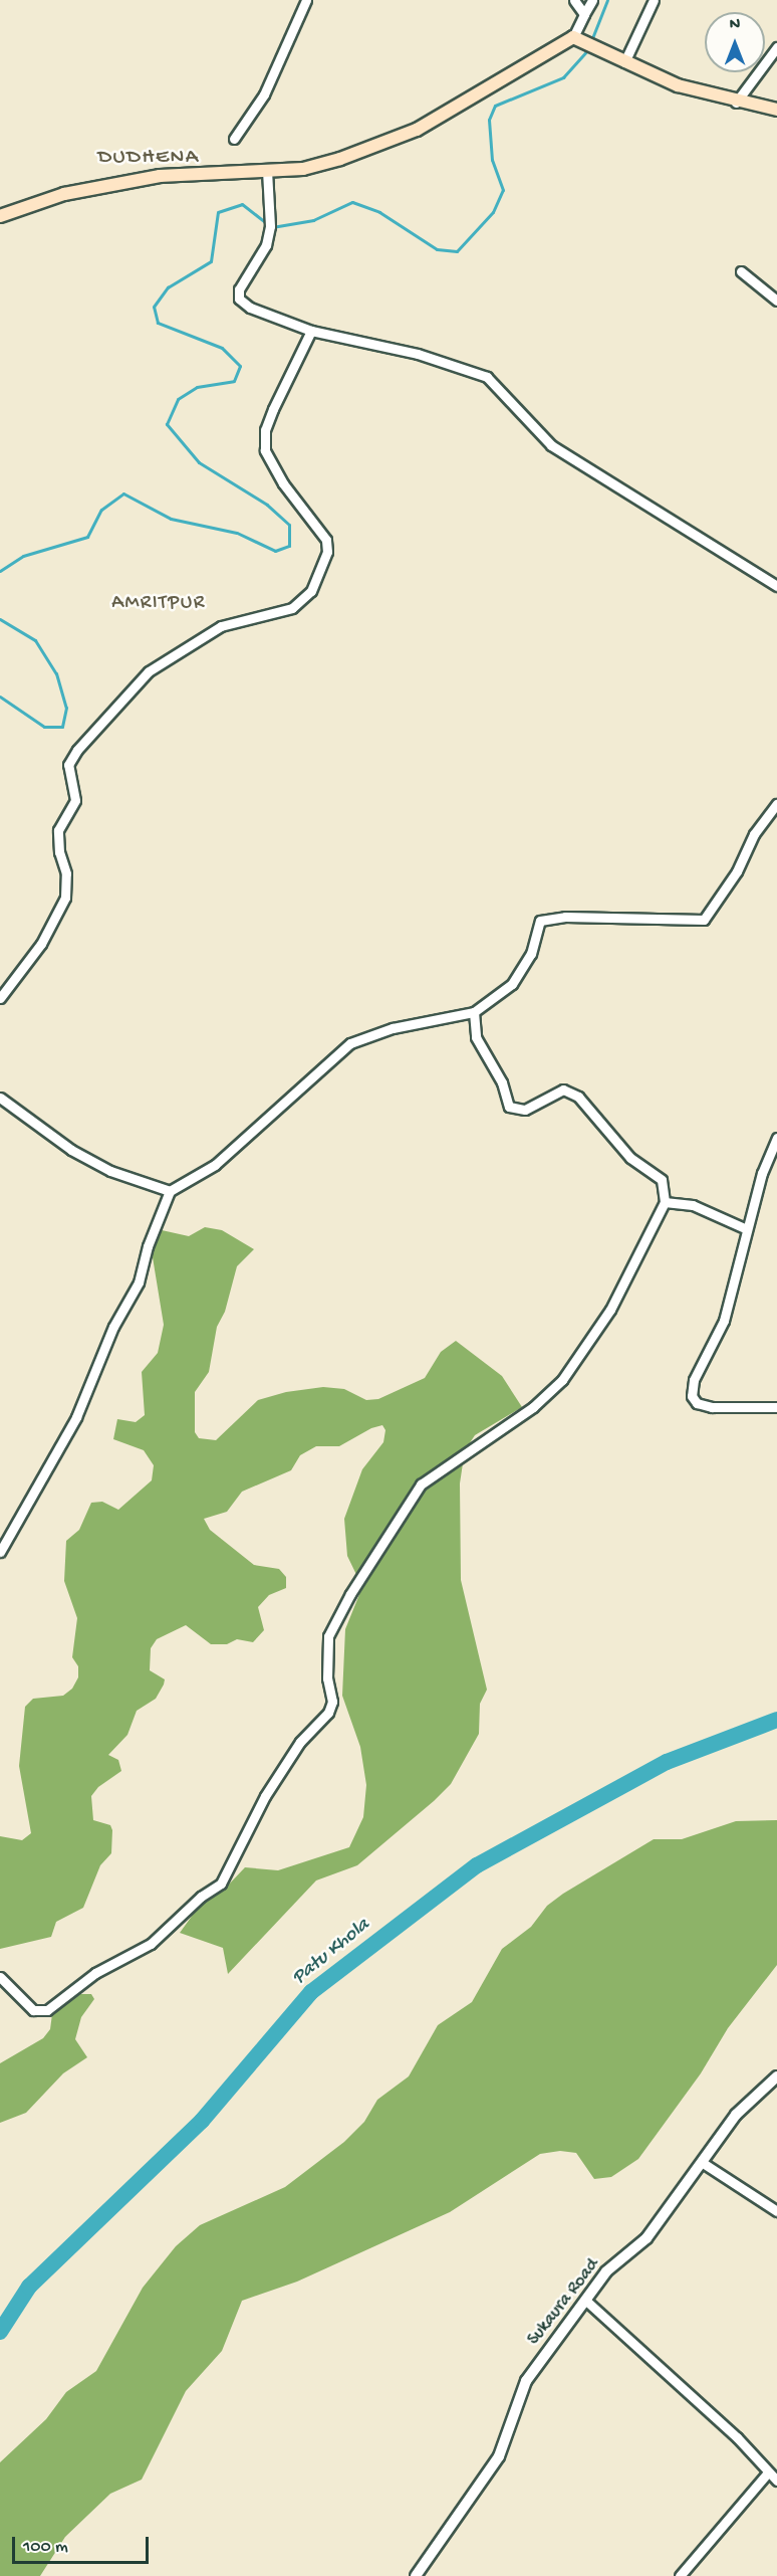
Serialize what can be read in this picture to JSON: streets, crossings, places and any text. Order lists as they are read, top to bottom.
{
  "streets": {
    "street": ["Sukaura Road"]
  },
  "districts": ["DUDHENA", "AMRITPUR"],
  "water": ["Patu Khola"],
  "scale_bar": "100 m",
  "north": "top"
}
